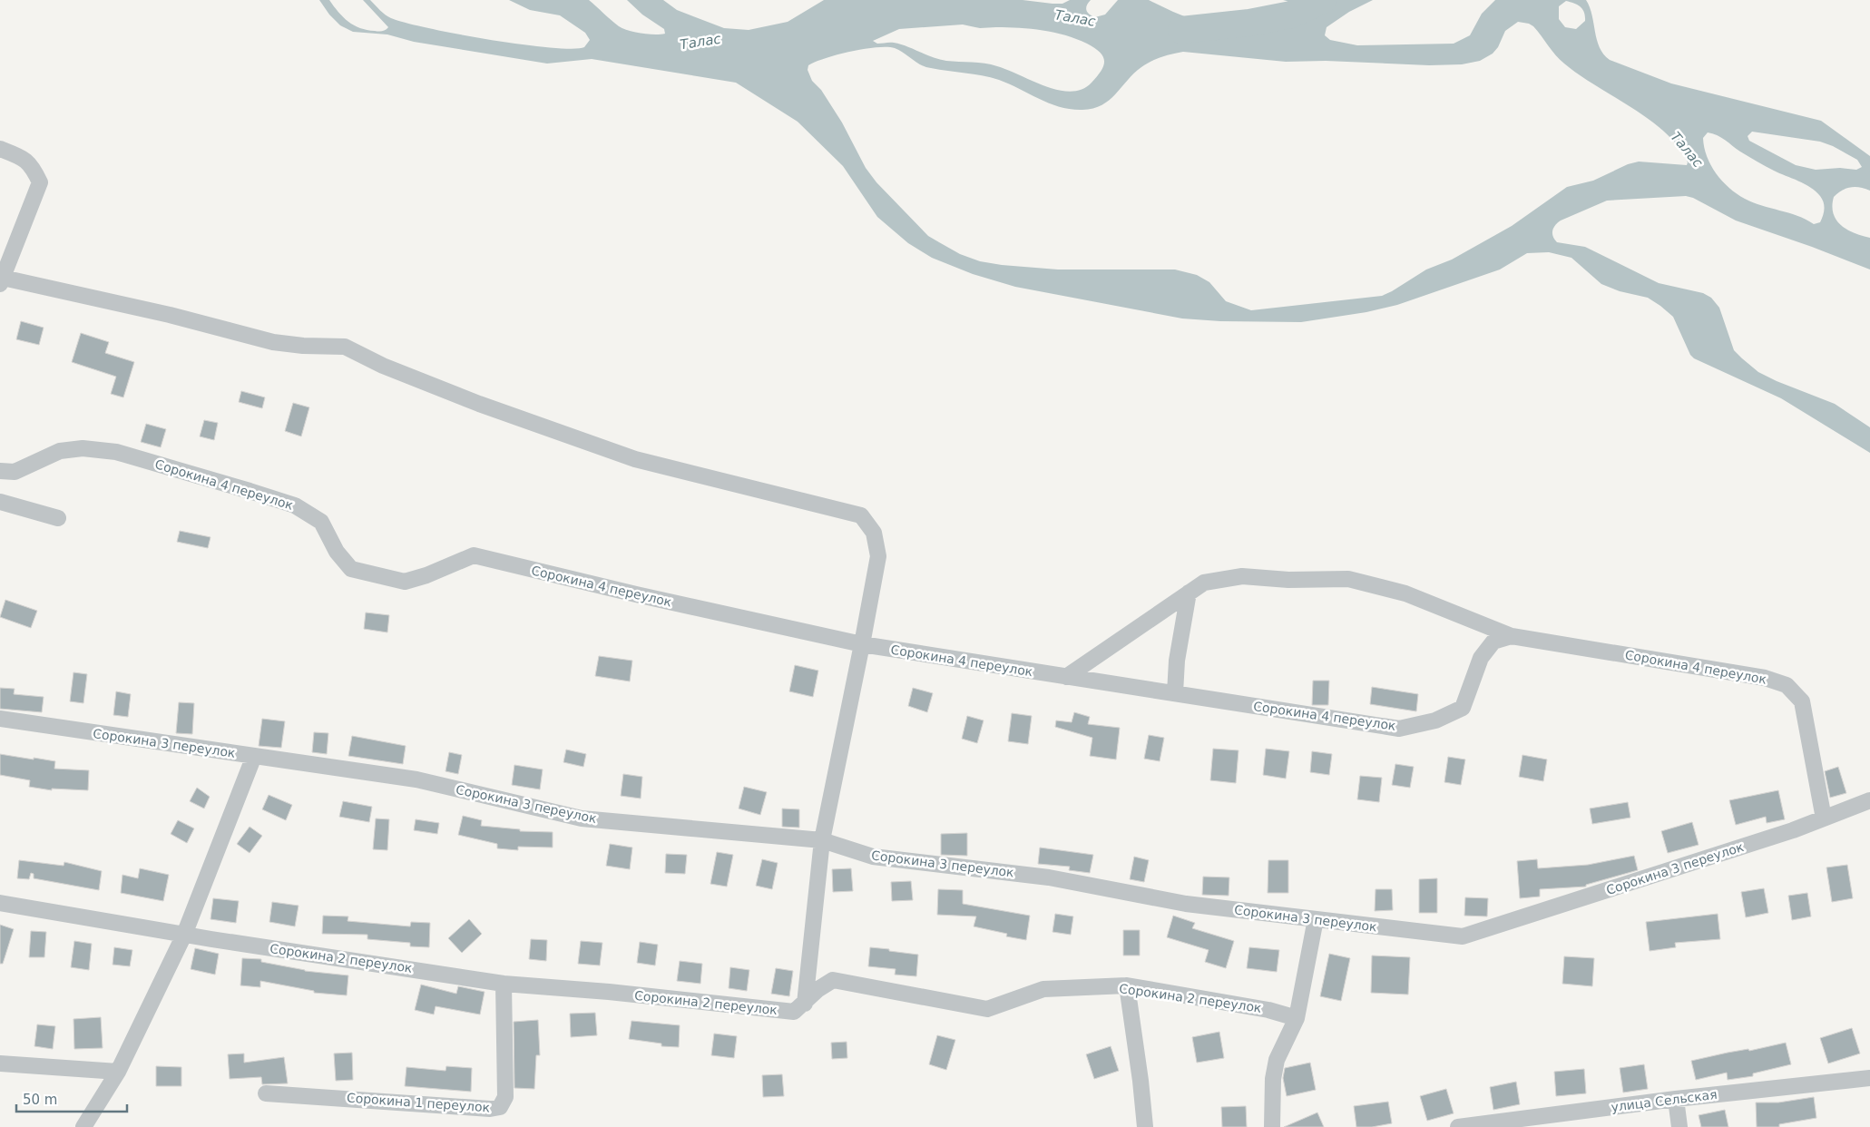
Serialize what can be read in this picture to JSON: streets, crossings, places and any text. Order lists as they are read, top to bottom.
{
  "streets": {
    "street": [
      "Сорокина 4 переулок",
      "Сорокина 3 переулок",
      "Сорокина 2 переулок",
      "улица Сельская",
      "Сорокина 1 переулок"
    ]
  },
  "crossings": [
    ["Сорокина 4 переулок", "Сорокина 3 переулок"],
    ["Сорокина 2 переулок", "Сорокина 1 переулок"]
  ],
  "water": ["Талас"],
  "scale_bar": "50 m"
}
